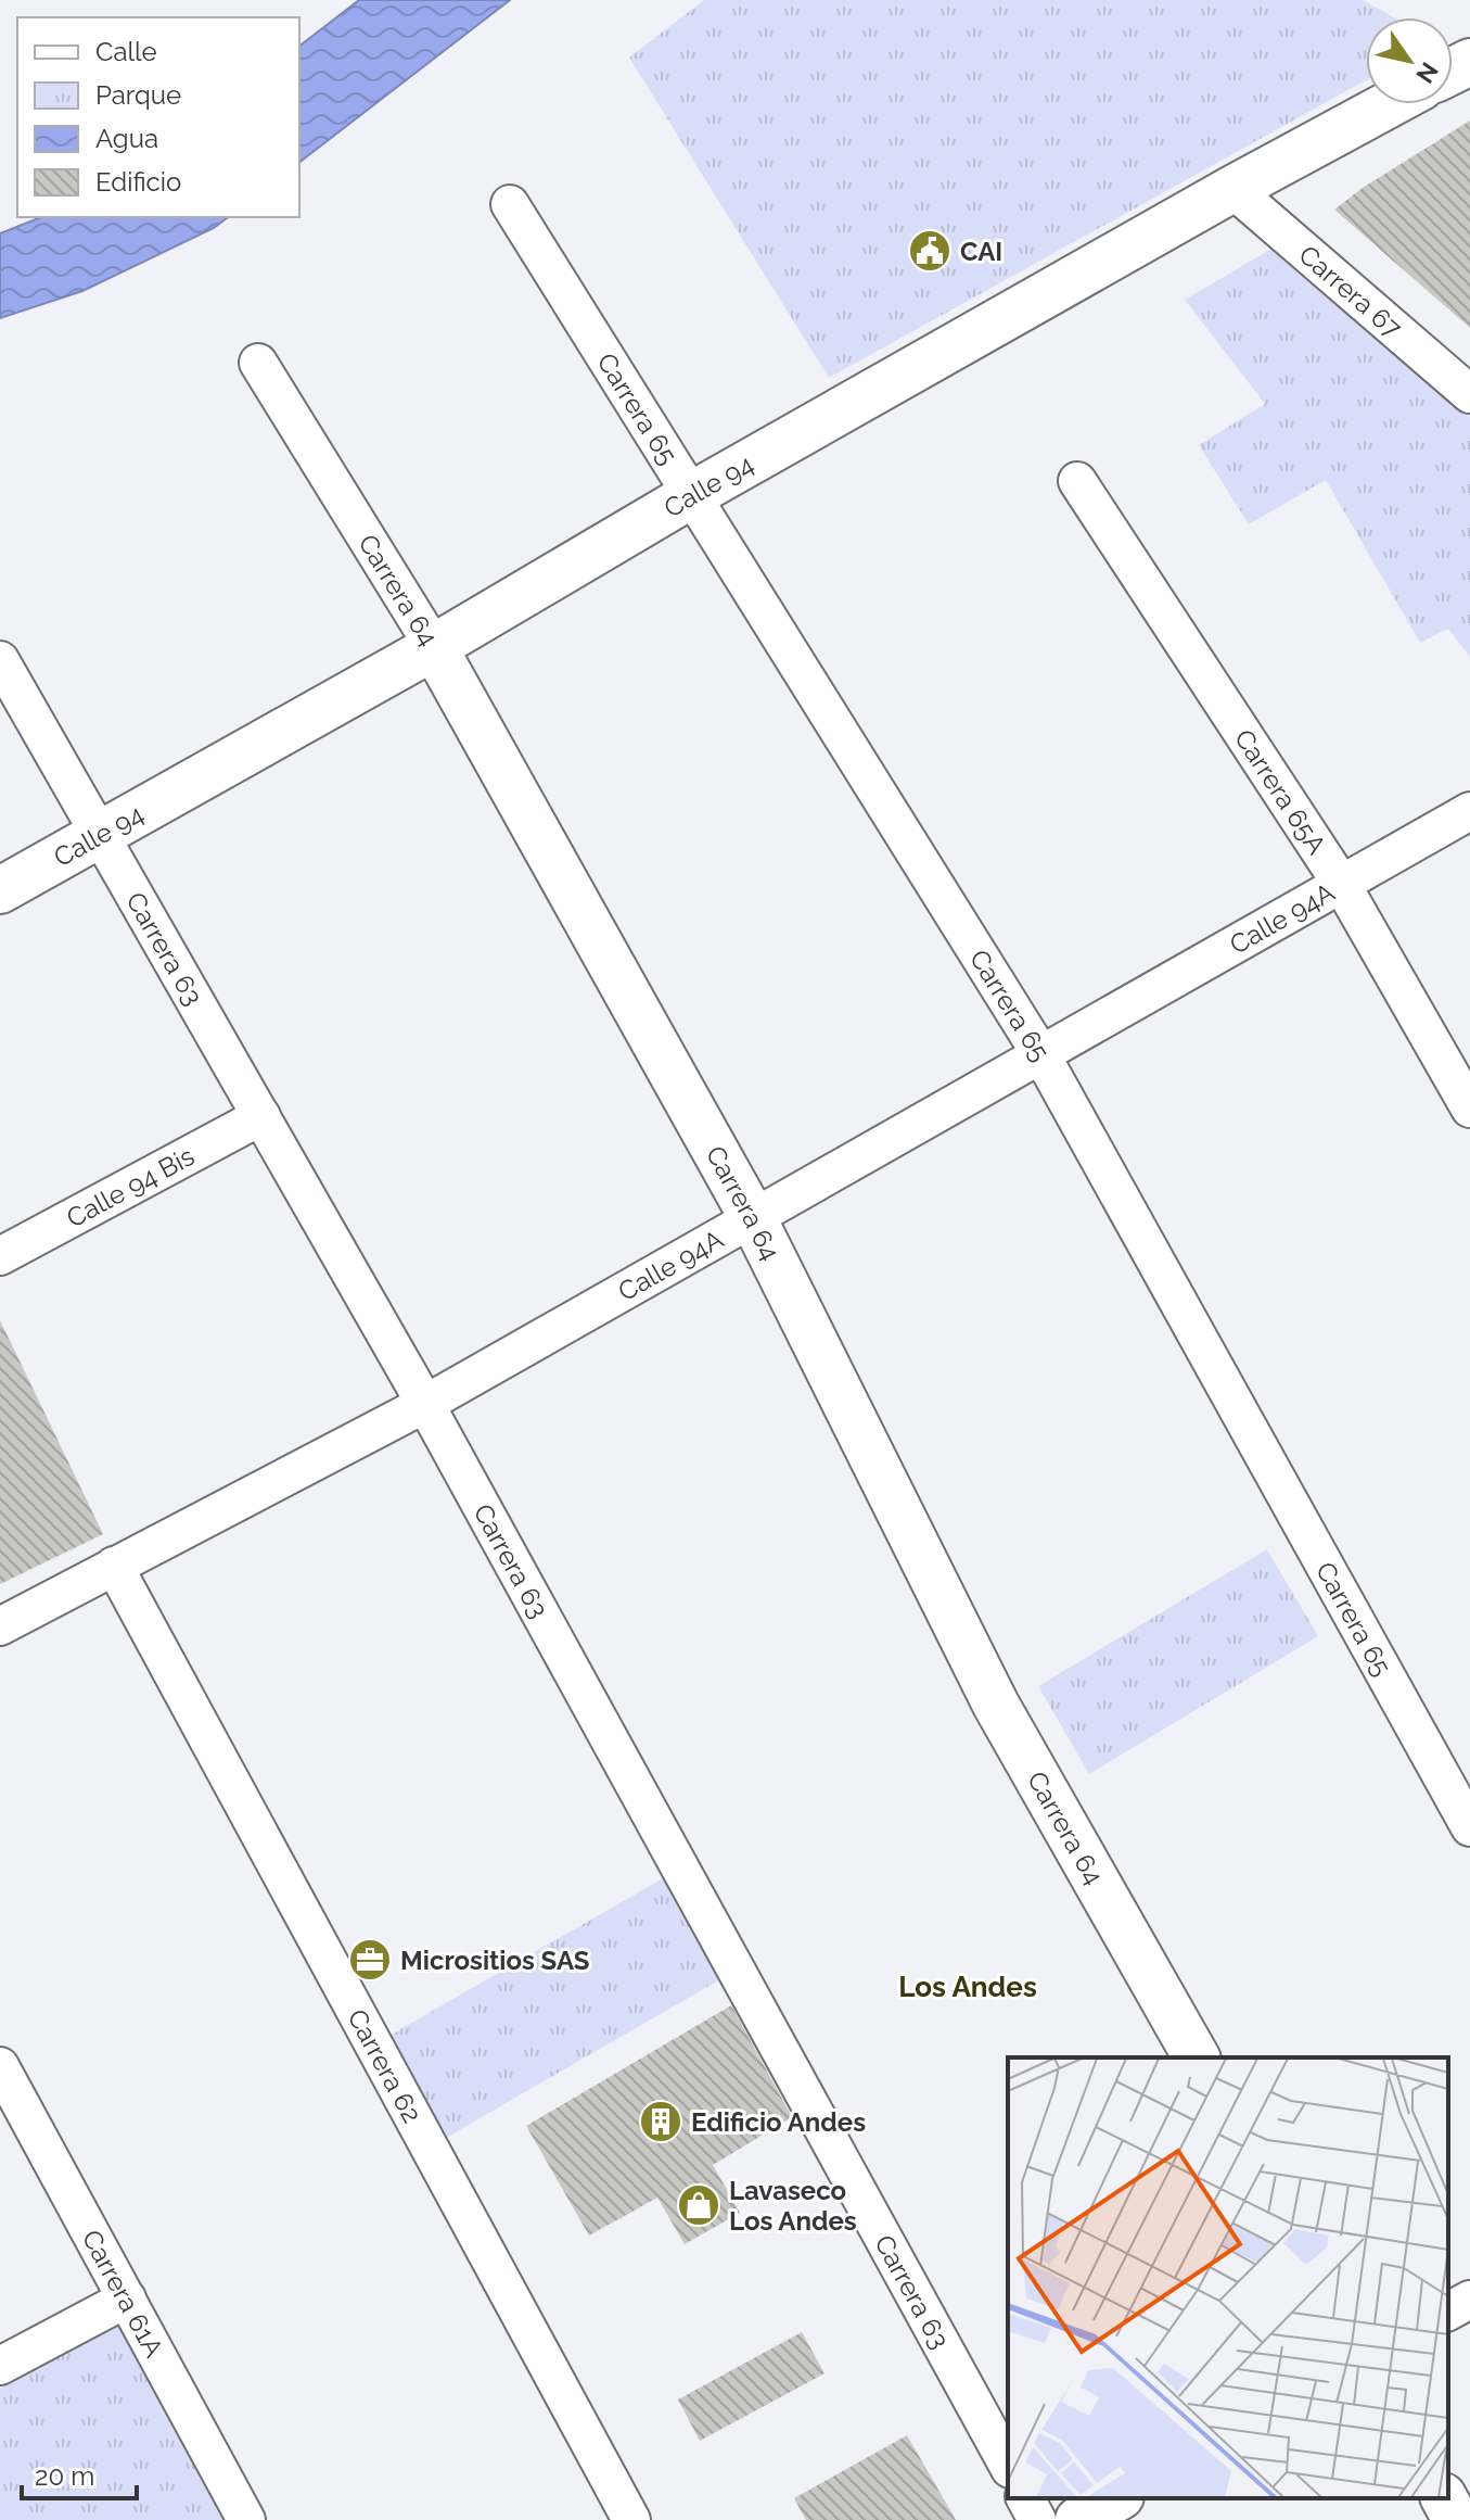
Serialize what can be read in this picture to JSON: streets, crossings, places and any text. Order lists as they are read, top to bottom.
{
  "streets": {
    "street": [
      "Carrera 67",
      "Carrera 65",
      "Calle 94",
      "Carrera 64",
      "Carrera 65A",
      "Calle 94A",
      "Carrera 63",
      "Calle 94 Bis",
      "Carrera 62",
      "Carrera 61A"
    ]
  },
  "crossings": [
    ["Carrera 67", "Calle 94"],
    ["Carrera 65", "Calle 94"],
    ["Carrera 65", "Calle 94A"],
    ["Calle 94", "Carrera 64"],
    ["Calle 94", "Carrera 63"],
    ["Carrera 64", "Calle 94A"],
    ["Carrera 65A", "Calle 94A"],
    ["Calle 94A", "Carrera 63"],
    ["Calle 94A", "Carrera 62"],
    ["Carrera 63", "Calle 94 Bis"]
  ],
  "districts": ["Los Andes"],
  "places": {
    "public building": ["CAI"],
    "office": ["Micrositios SAS"],
    "building": ["Edificio Andes"],
    "shop": ["Lavaseco Los Andes"]
  },
  "legend": [
    "Calle",
    "Parque",
    "Agua",
    "Edificio"
  ],
  "scale_bar": "20 m",
  "north": "bottom right"
}
